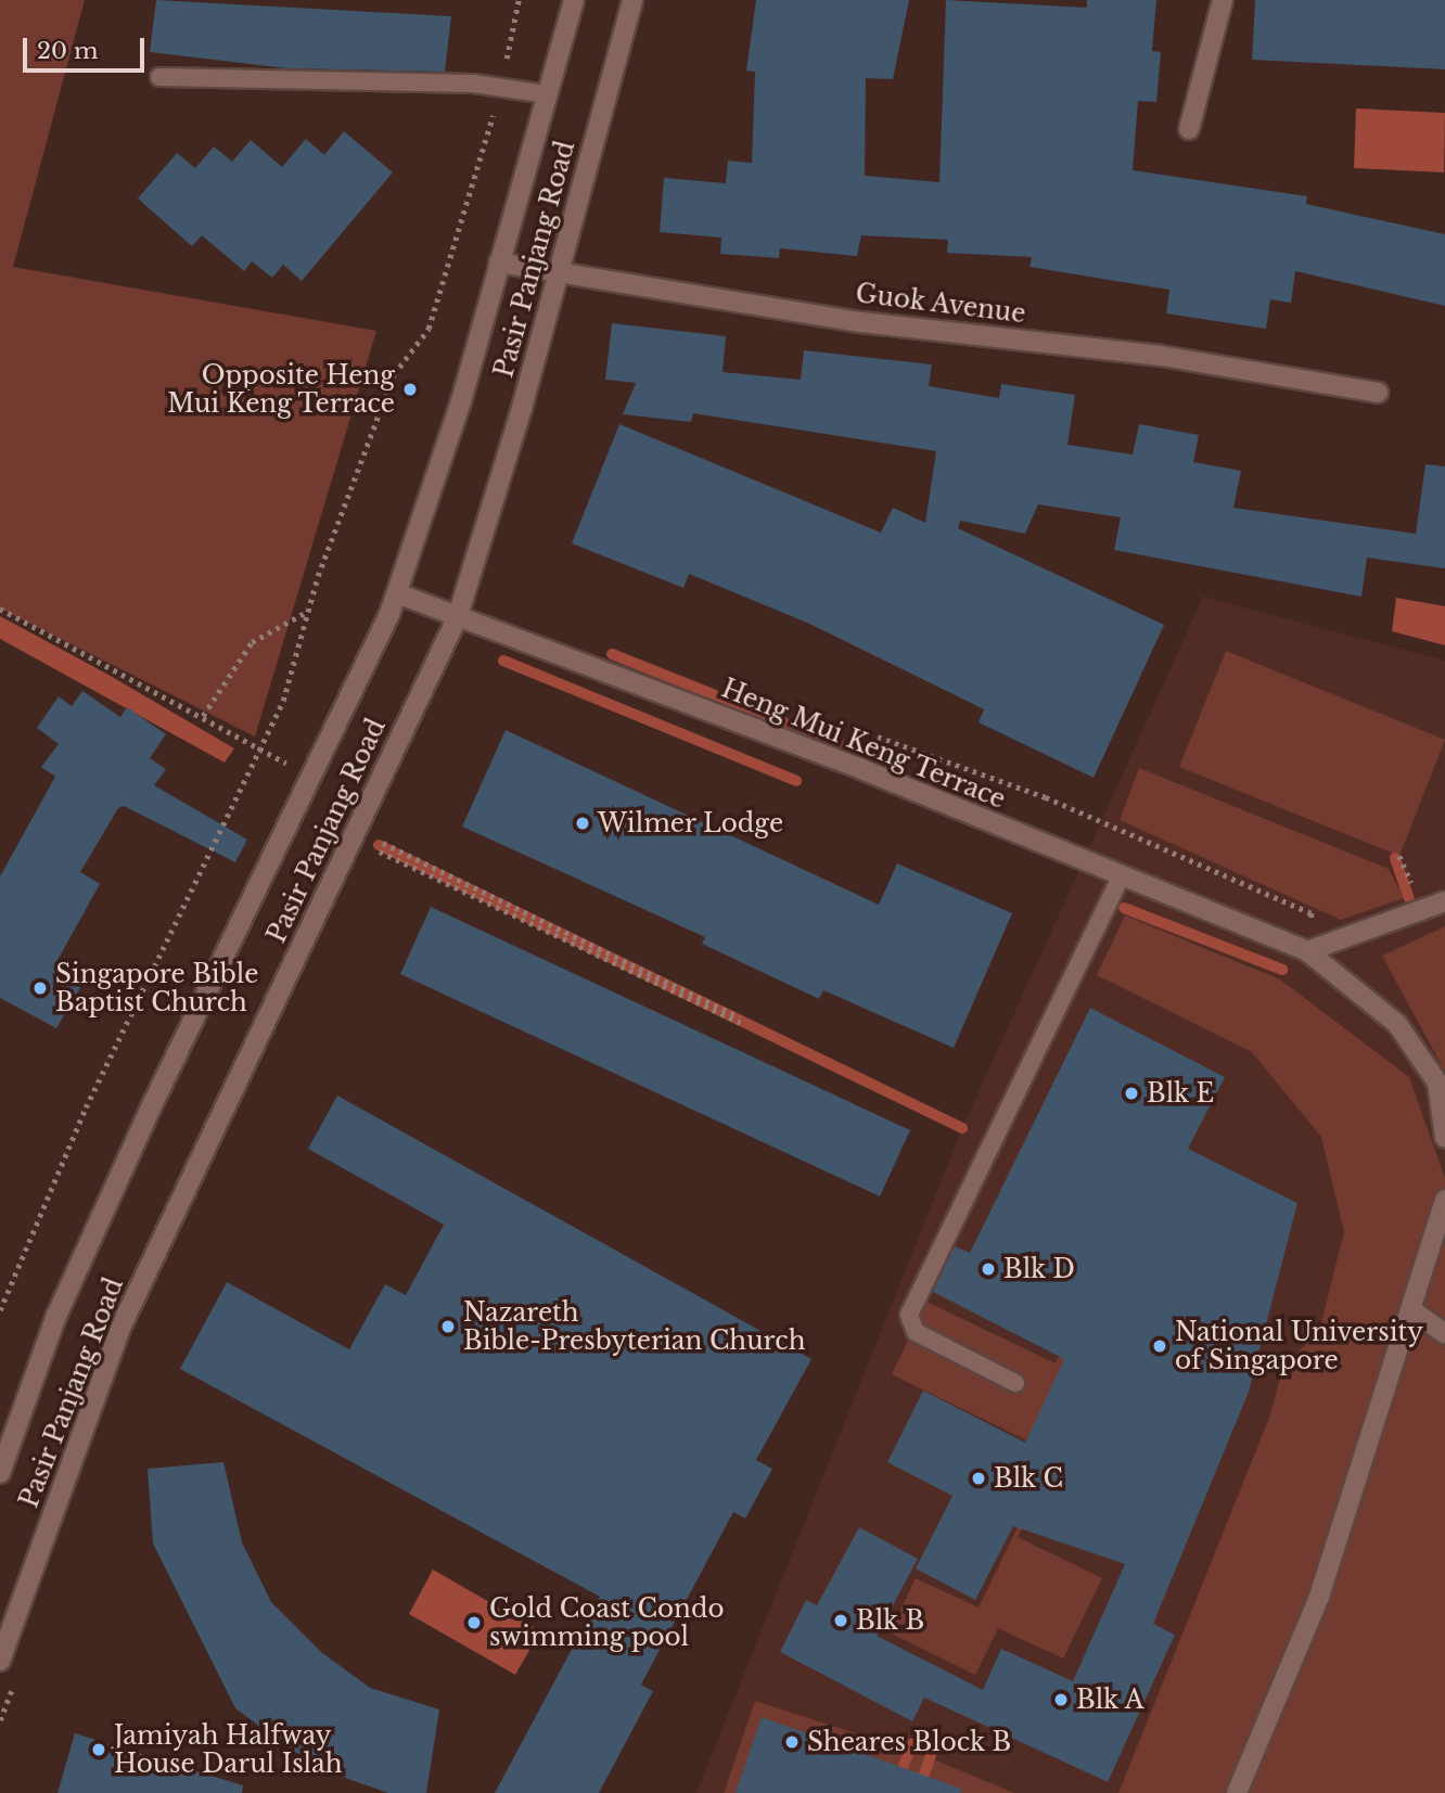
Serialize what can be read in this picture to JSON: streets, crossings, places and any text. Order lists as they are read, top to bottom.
{
  "streets": {
    "main road": ["Pasir Panjang Road", "Guok Avenue", "Heng Mui Keng Terrace"]
  },
  "crossings": [
    ["Pasir Panjang Road", "Guok Avenue"],
    ["Pasir Panjang Road", "Heng Mui Keng Terrace"]
  ],
  "places": [
    "Opposite Heng Mui Keng Terrace",
    "Wilmer Lodge",
    "Singapore Bible Baptist Church",
    "Blk E",
    "Blk D",
    "Nazareth Bible-Presbyterian Church",
    "National University of Singapore",
    "Blk C",
    "Blk B",
    "Gold Coast Condo swimming pool",
    "Blk A",
    "Sheares Block B",
    "Jamiyah Halfway House Darul Islah"
  ],
  "scale_bar": "20 m"
}
